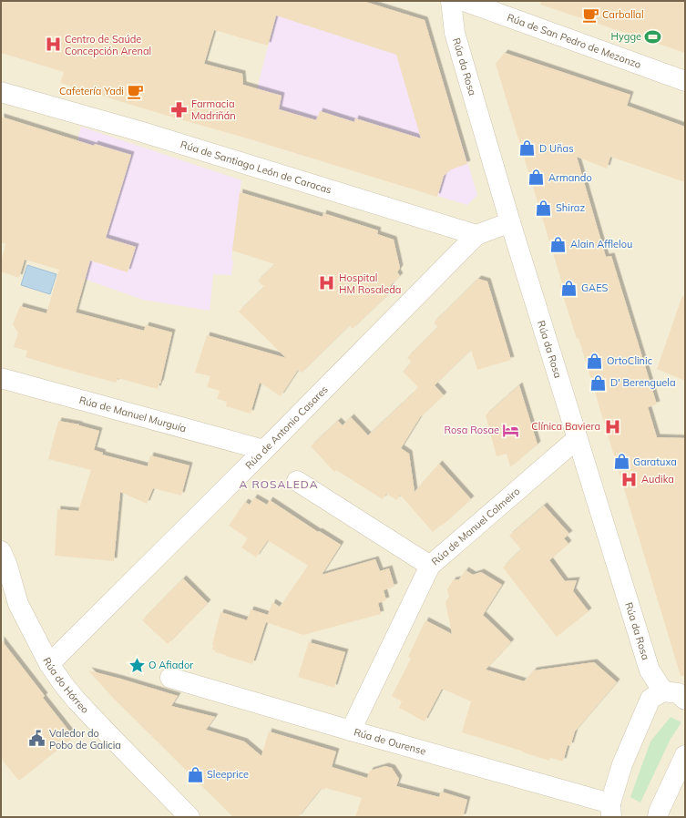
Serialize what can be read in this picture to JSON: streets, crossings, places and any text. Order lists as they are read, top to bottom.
{
  "streets": {
    "street": [
      "Rúa de San Pedro de Mezonzo",
      "Rúa da Rosa",
      "Rúa de Santiago León de Caracas",
      "Rúa de Manuel Murguía",
      "Rúa de Antonio Casares",
      "Rúa de Manuel Colmeiro",
      "Rúa do Hórreo",
      "Rúa de Ourense"
    ]
  },
  "crossings": [
    ["Rúa da Rosa", "Rúa de Manuel Colmeiro"],
    ["Rúa de Santiago León de Caracas", "Rúa de Antonio Casares"],
    ["Rúa de Manuel Murguía", "Rúa de Antonio Casares"],
    ["Rúa de Antonio Casares", "Rúa do Hórreo"],
    ["Rúa de Manuel Colmeiro", "Rúa de Ourense"]
  ],
  "districts": ["A ROSALEDA"],
  "places": {
    "cafe": ["Carballal", "Cafetería Yadi"],
    "sports": ["Hygge"],
    "hospital": [
      "Centro de Saúde Concepción Arenal",
      "Hospital HM Rosaleda",
      "Clínica Baviera",
      "Audika"
    ],
    "pharmacy": ["Farmacia Madriñán"],
    "shop": [
      "D Uñas",
      "Armando",
      "Shiraz",
      "Alain Afflelou",
      "GAES",
      "OrtoClinic",
      "D' Berenguela",
      "Garatuxa",
      "Sleeprice"
    ],
    "hotel": ["Rosa Rosae"],
    "place": ["O Afiador"],
    "public building": ["Valedor do Pobo de Galicia"]
  }
}
